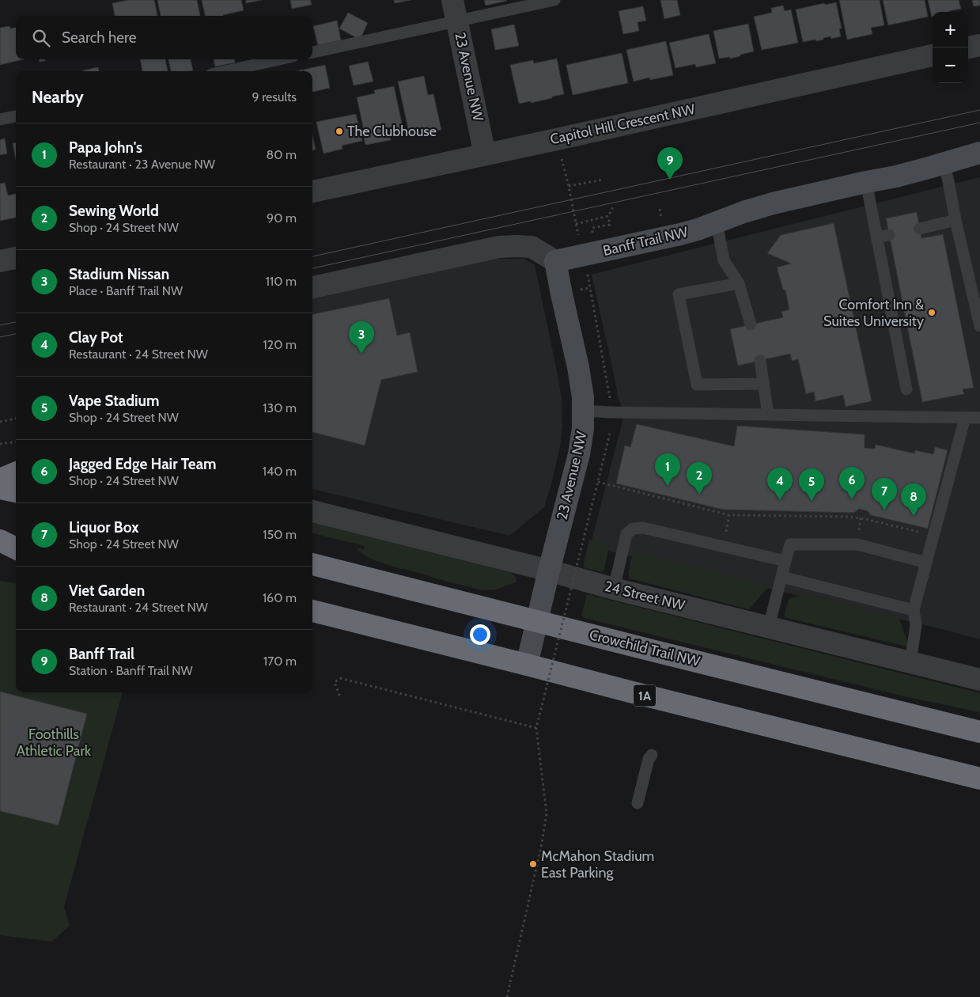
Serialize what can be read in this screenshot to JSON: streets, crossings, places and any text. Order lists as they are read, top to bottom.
{
  "streets": {
    "highway": ["Crowchild Trail NW", "1A"],
    "street": [
      "23 Avenue NW",
      "Capitol Hill Crescent NW",
      "Banff Trail NW",
      "24 Street NW"
    ]
  },
  "crossings": [
    ["23 Avenue NW", "Capitol Hill Crescent NW"],
    ["23 Avenue NW", "Banff Trail NW"],
    ["23 Avenue NW", "24 Street NW"],
    ["23 Avenue NW", "Crowchild Trail NW"],
    ["23 Avenue NW", "1A"]
  ],
  "parks": ["Foothills Athletic Park"],
  "places": ["The Clubhouse", "Comfort Inn & Suites University", "McMahon Stadium East Parking"],
  "page": {
    "map_buttons": ["+", "−"],
    "search": "Search here",
    "heading": ["Nearby", "9 results"],
    "list": [
      {
        "mark": "1",
        "name": "Papa John's",
        "note": "Restaurant · 23 Avenue NW",
        "value": "80 m"
      },
      {
        "mark": "2",
        "name": "Sewing World",
        "note": "Shop · 24 Street NW",
        "value": "90 m"
      },
      {
        "mark": "3",
        "name": "Stadium Nissan",
        "note": "Place · Banff Trail NW",
        "value": "110 m"
      },
      {
        "mark": "4",
        "name": "Clay Pot",
        "note": "Restaurant · 24 Street NW",
        "value": "120 m"
      },
      {
        "mark": "5",
        "name": "Vape Stadium",
        "note": "Shop · 24 Street NW",
        "value": "130 m"
      },
      {
        "mark": "6",
        "name": "Jagged Edge Hair Team",
        "note": "Shop · 24 Street NW",
        "value": "140 m"
      },
      {
        "mark": "7",
        "name": "Liquor Box",
        "note": "Shop · 24 Street NW",
        "value": "150 m"
      },
      {
        "mark": "8",
        "name": "Viet Garden",
        "note": "Restaurant · 24 Street NW",
        "value": "160 m"
      },
      {
        "mark": "9",
        "name": "Banff Trail",
        "note": "Station · Banff Trail NW",
        "value": "170 m"
      }
    ],
    "pins": [
      "9",
      "3",
      "1",
      "2",
      "6",
      "4",
      "5",
      "7",
      "8"
    ]
  }
}
